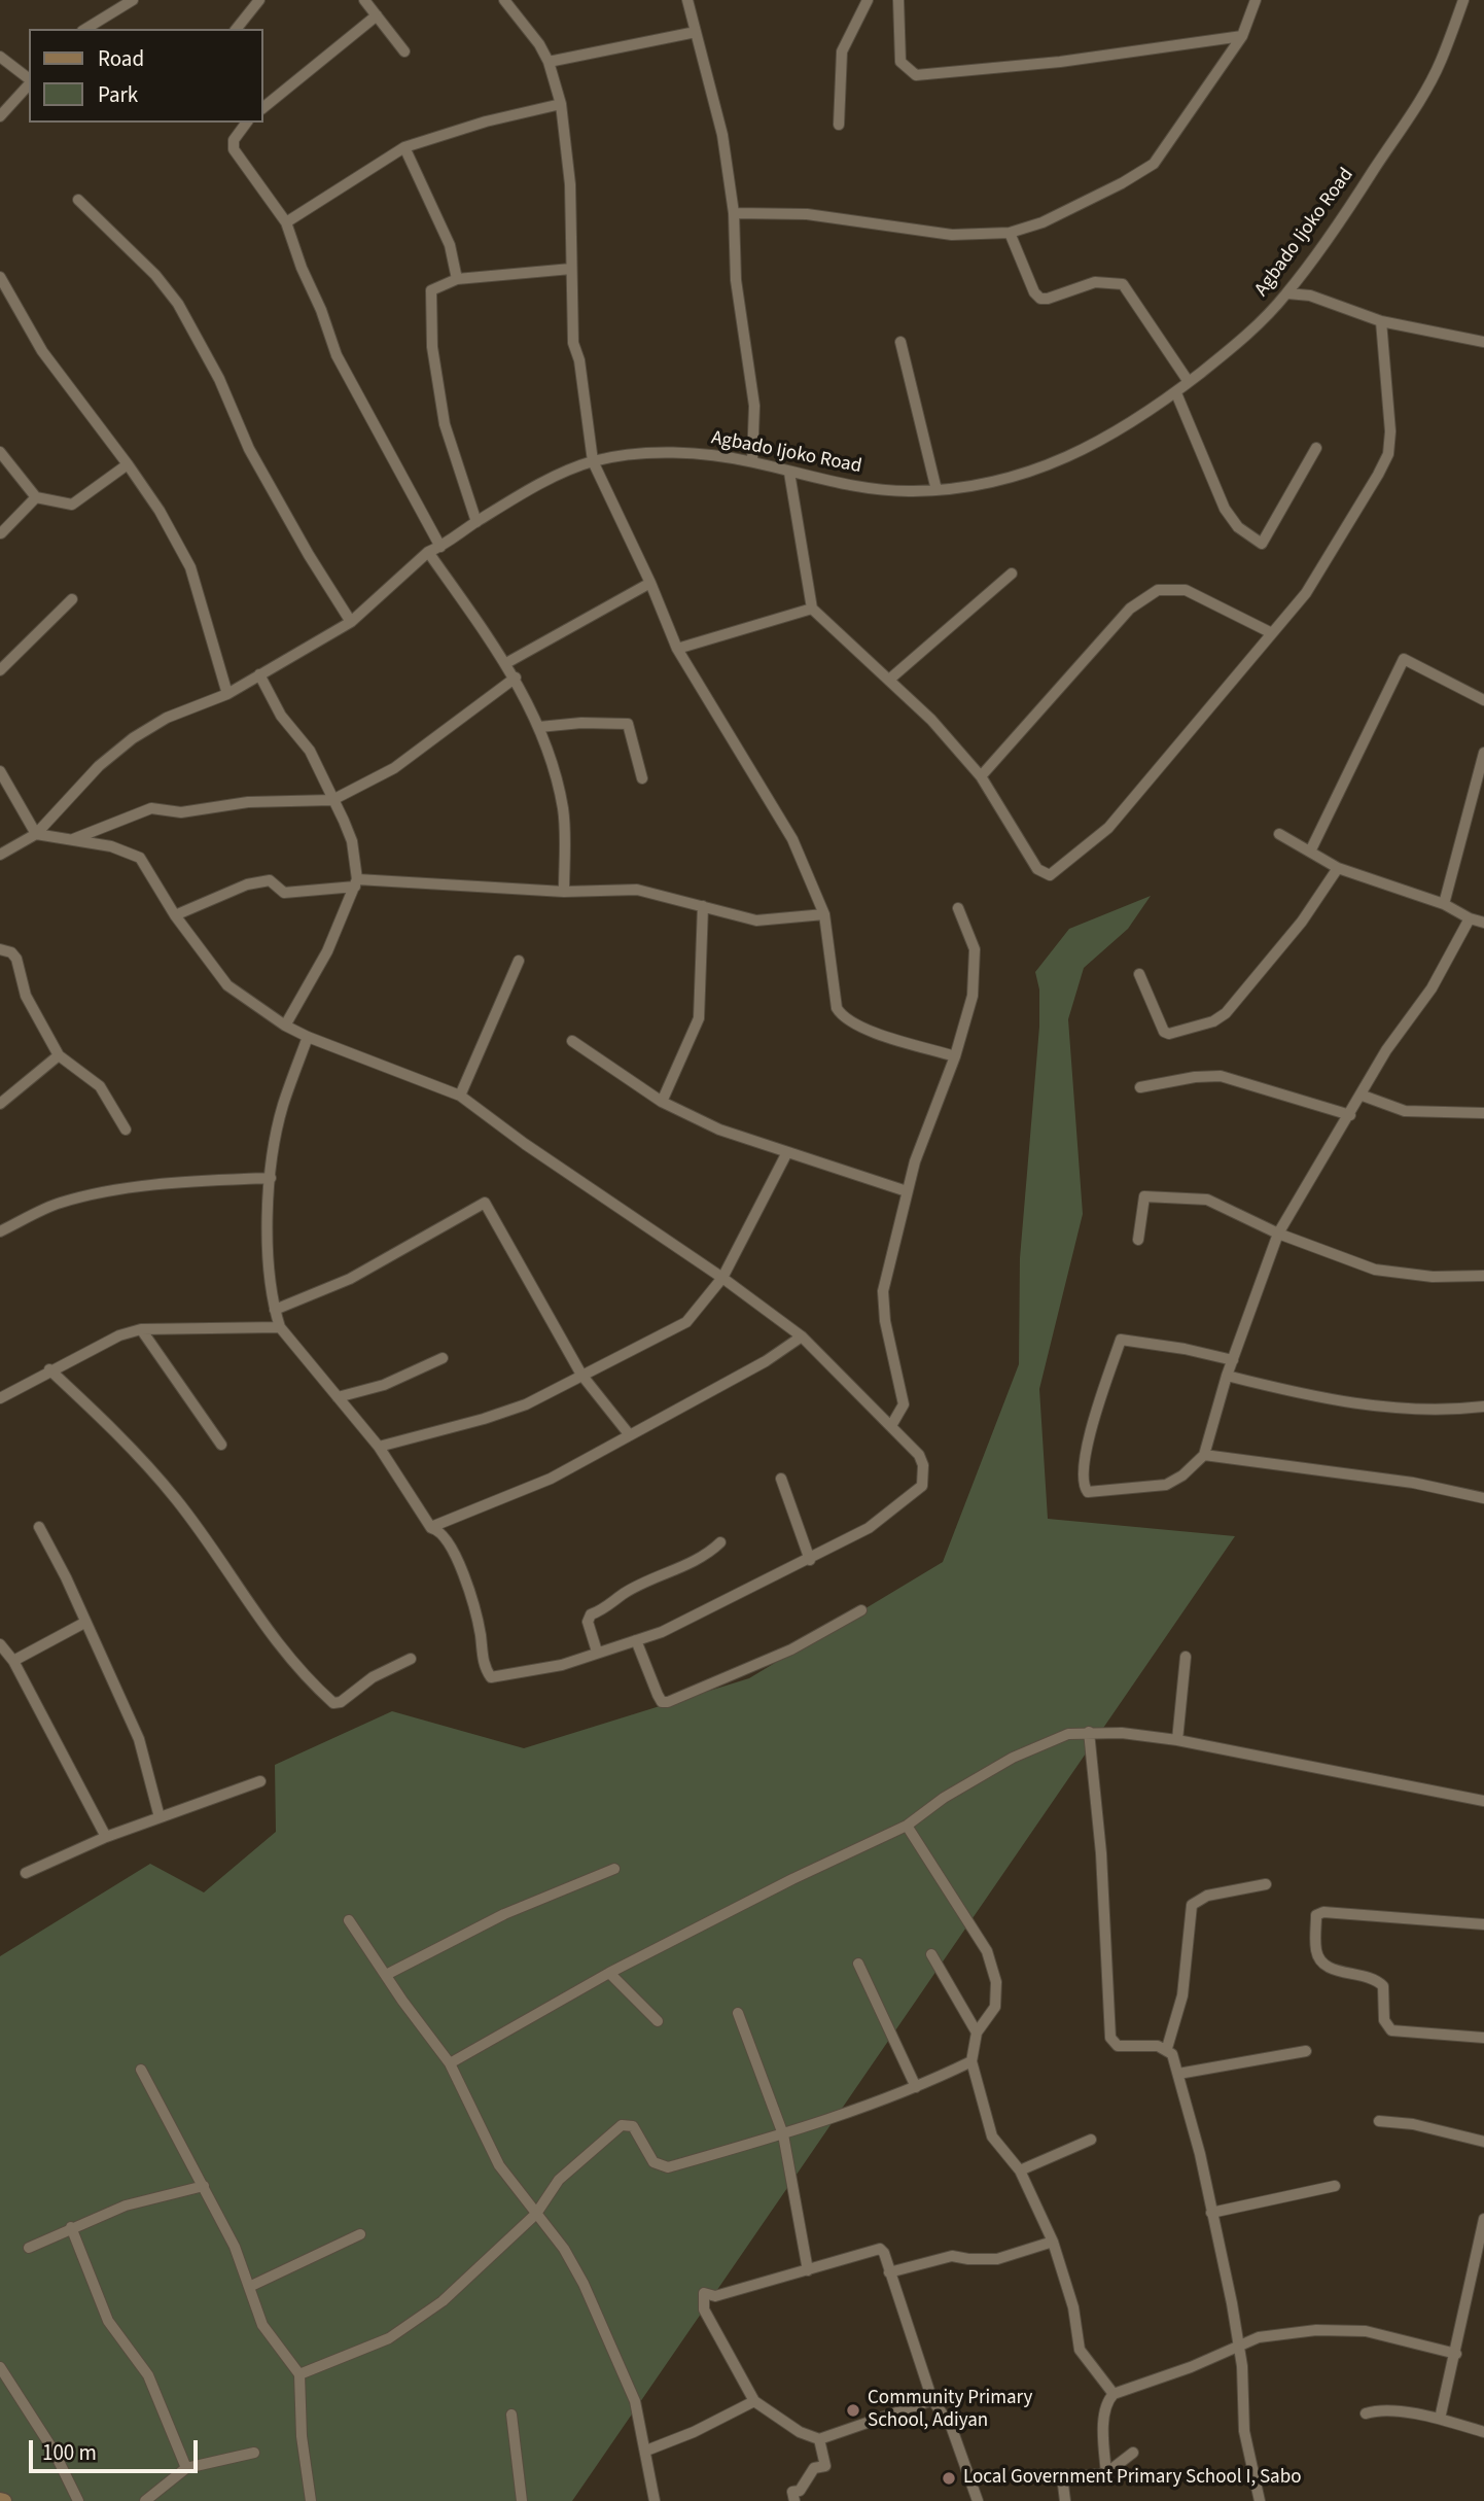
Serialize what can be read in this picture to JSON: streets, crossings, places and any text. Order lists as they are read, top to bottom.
{
  "streets": {
    "street": ["Agbado Ijoko Road"]
  },
  "places": ["Community Primary School, Adiyan", "Local Government Primary School I, Sabo"],
  "legend": ["Road", "Park"],
  "scale_bar": "100 m"
}
